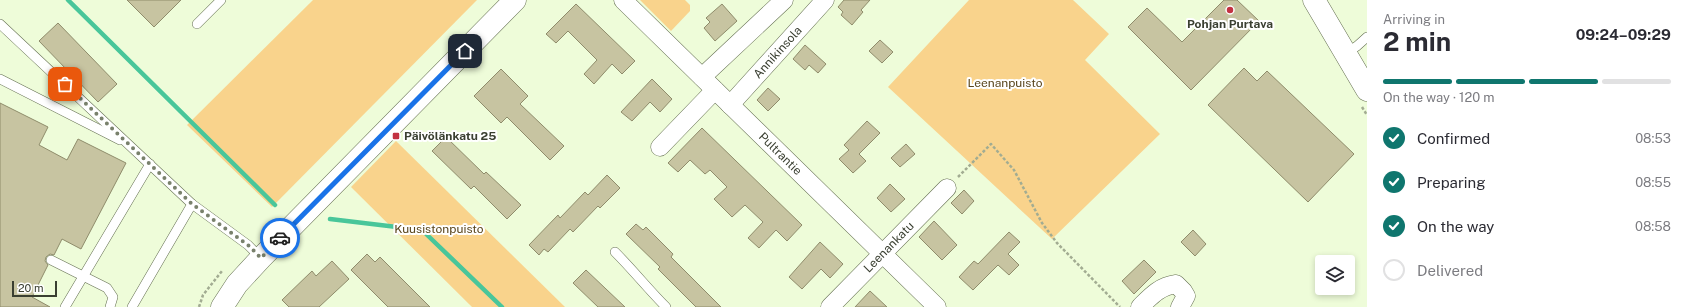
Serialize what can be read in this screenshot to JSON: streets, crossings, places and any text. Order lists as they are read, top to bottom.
{
  "streets": {
    "street": ["Annikinsola", "Pultrantie", "Leenankatu"]
  },
  "crossings": [
    ["Annikinsola", "Pultrantie"],
    ["Pultrantie", "Leenankatu"]
  ],
  "parks": ["Leenanpuisto", "Kuusistonpuisto"],
  "places": {
    "other": ["Pohjan Purtava"],
    "transit": ["Päivölänkatu 25"]
  },
  "scale_bar": "20 m",
  "page": {
    "heading": ["2 min", "Arriving in", "09:24–09:29"],
    "bar": "On the way · 120 m",
    "list": [
      ["Confirmed", "08:53"],
      ["Preparing", "08:55"],
      ["On the way", "08:58"],
      "Delivered"
    ],
    "scale": "20 m"
  }
}
